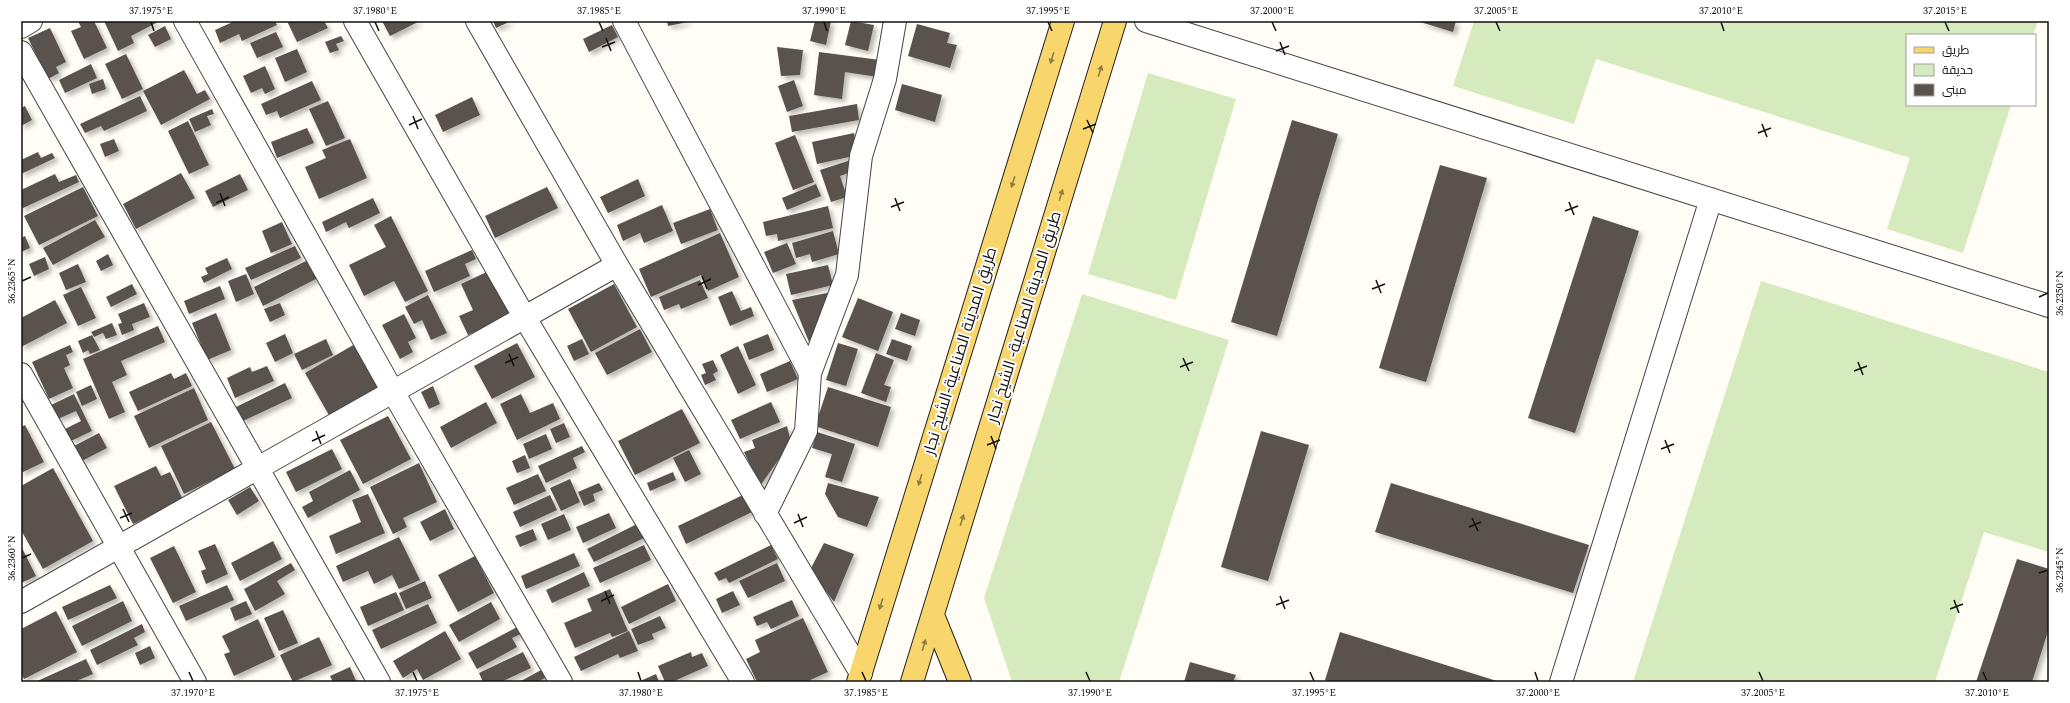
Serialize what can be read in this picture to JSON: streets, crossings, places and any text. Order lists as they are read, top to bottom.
{
  "streets": {
    "main road": ["طريق المدينة الصناعية- الشيخ نجار", "طريق المدينة الصناعية-الشيخ نجار"]
  },
  "one_way": ["طريق المدينة الصناعية- الشيخ نجار", "طريق المدينة الصناعية-الشيخ نجار"],
  "legend": ["طريق", "حديقة", "مبنى"],
  "coordinates": [
    "37.1975°E",
    "37.1980°E",
    "37.1985°E",
    "37.1990°E",
    "37.1995°E",
    "37.2000°E",
    "37.2005°E",
    "37.2010°E",
    "37.2015°E",
    "36.2365°N",
    "36.2350°N",
    "36.2360°N",
    "36.2345°N",
    "37.1970°E"
  ]
}
